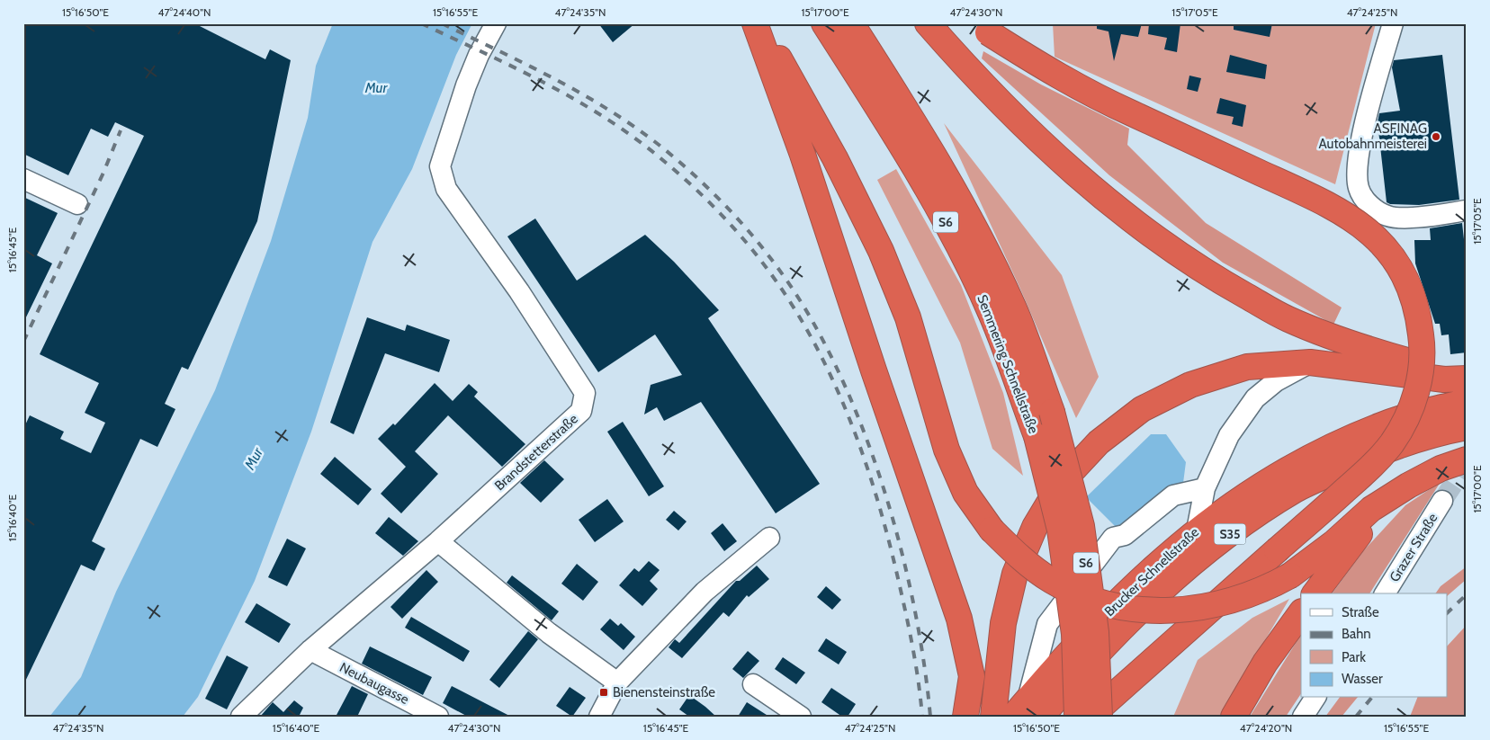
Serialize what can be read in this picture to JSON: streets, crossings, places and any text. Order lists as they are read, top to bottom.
{
  "streets": {
    "highway": [
      "S6",
      "Semmering Schnellstraße",
      "S35",
      "Brucker Schnellstraße"
    ],
    "street": ["Brandstetterstraße", "Grazer Straße", "Neubaugasse"]
  },
  "crossings": [
    ["Brandstetterstraße", "Neubaugasse"]
  ],
  "water": ["Mur"],
  "places": {
    "other": ["ASFINAG Autobahnmeisterei"],
    "transit": ["Bienensteinstraße"]
  },
  "legend": [
    "Straße",
    "Bahn",
    "Park",
    "Wasser"
  ],
  "coordinates": [
    "15°16'50\"E",
    "47°24'40\"N",
    "15°16'55\"E",
    "47°24'35\"N",
    "15°17'00\"E",
    "47°24'30\"N",
    "15°17'05\"E",
    "47°24'25\"N",
    "15°16'45\"E",
    "15°16'40\"E",
    "47°24'20\"N"
  ]
}
